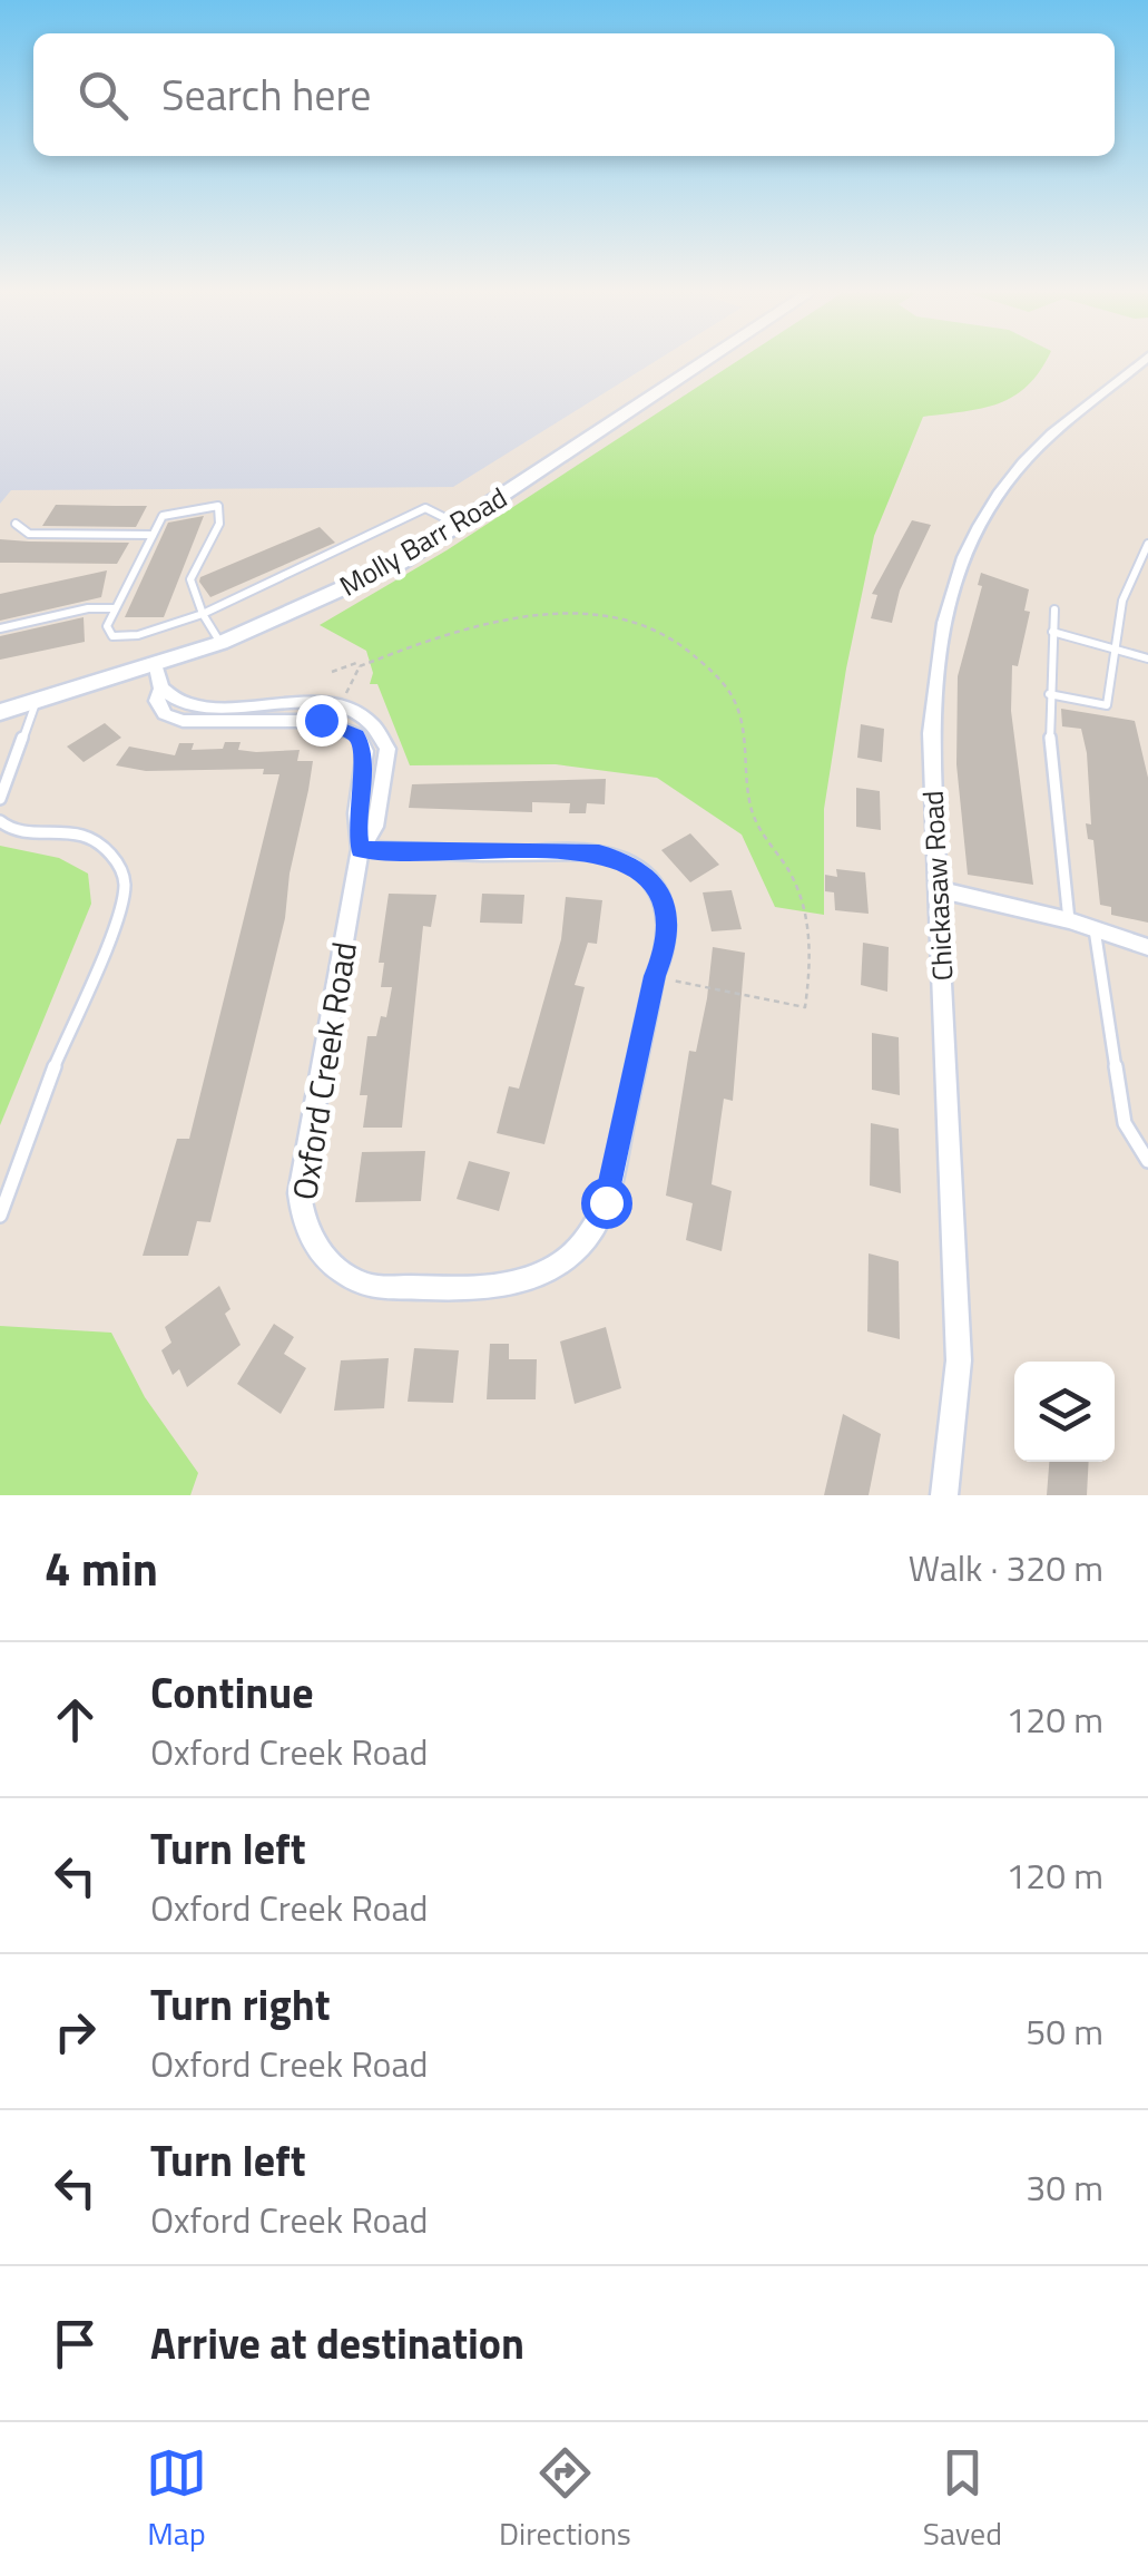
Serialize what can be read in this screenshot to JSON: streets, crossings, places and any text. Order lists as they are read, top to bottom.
{
  "streets": {
    "main road": ["Molly Barr Road"],
    "street": ["Chickasaw Road", "Oxford Creek Road"]
  },
  "page": {
    "search": "Search here",
    "heading": ["4 min", "Walk · 320 m"],
    "list": [
      ["Continue", "Oxford Creek Road", "120 m"],
      ["Turn left", "Oxford Creek Road", "120 m"],
      ["Turn right", "Oxford Creek Road", "50 m"],
      ["Turn left", "Oxford Creek Road", "30 m"],
      "Arrive at destination"
    ],
    "nav": ["Map", "Directions", "Saved"]
  }
}
